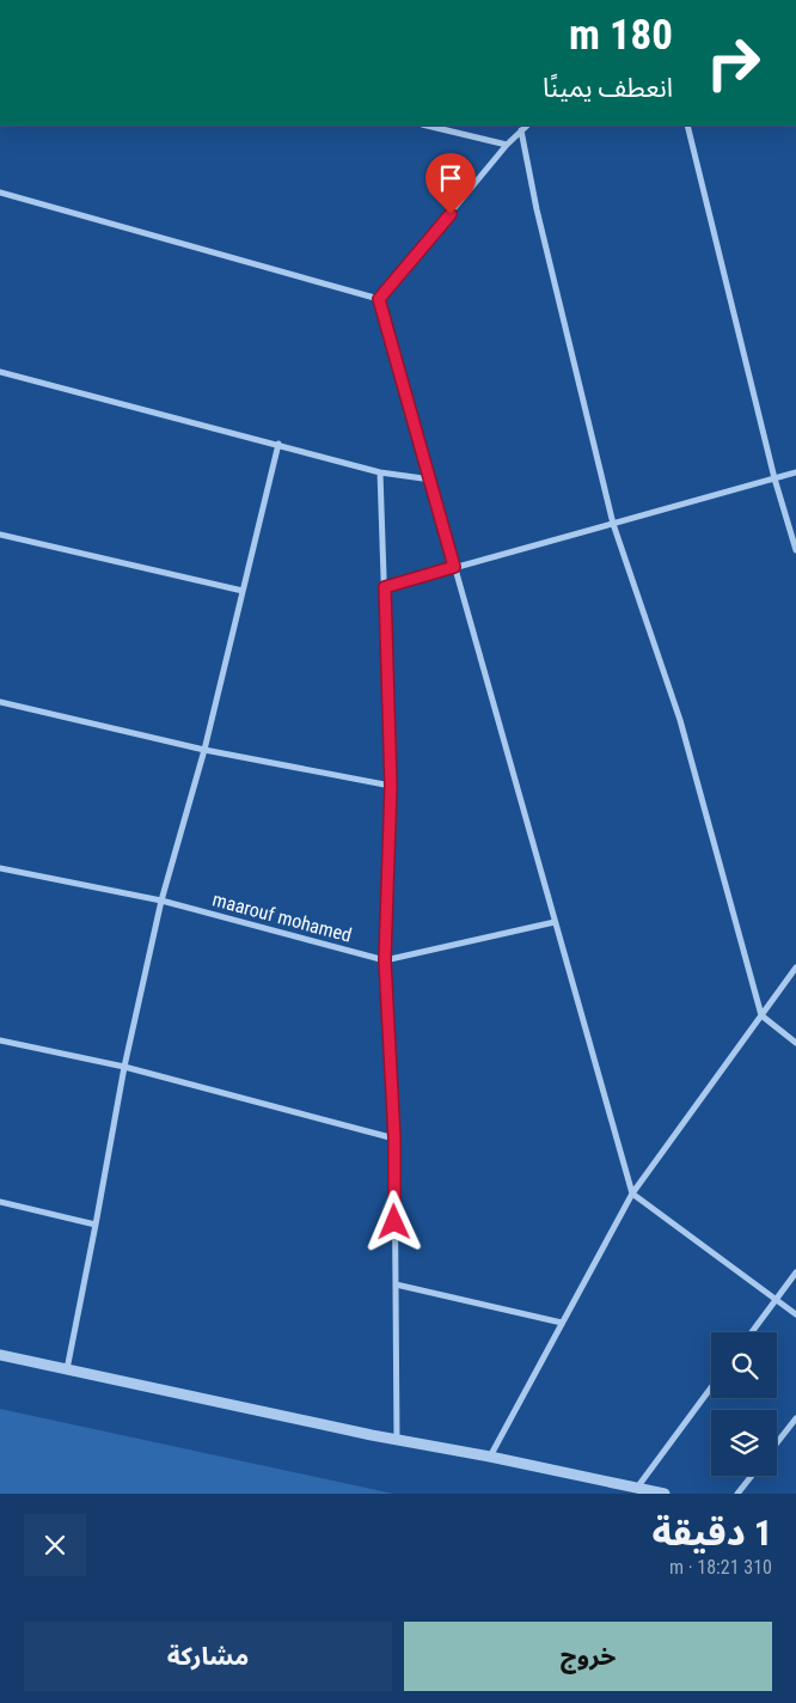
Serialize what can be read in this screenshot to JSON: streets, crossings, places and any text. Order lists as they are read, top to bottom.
{
  "streets": {
    "street": ["maarouf mohamed"]
  },
  "page": {
    "turn": ["180 m", "انعطف يمينًا"],
    "heading": ["1 دقيقة", "310 m · 18:21"],
    "buttons": ["خروج", "مشاركة"]
  }
}
